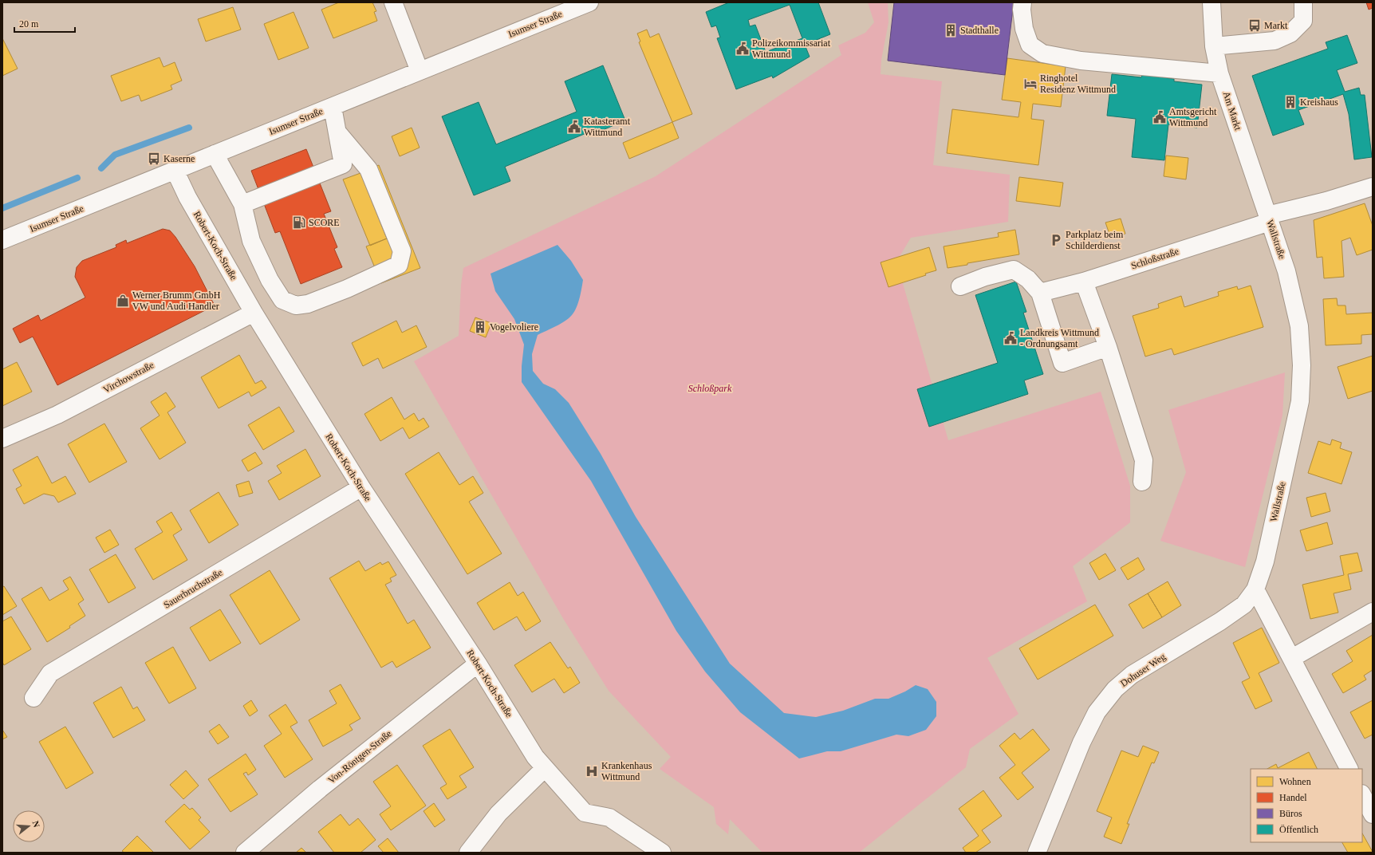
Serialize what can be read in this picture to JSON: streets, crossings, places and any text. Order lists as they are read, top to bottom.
{
  "streets": {
    "street": [
      "Isumser Straße",
      "Am Markt",
      "Wallstraße",
      "Robert-Koch-Straße",
      "Schloßstraße",
      "Virchowstraße",
      "Sauerbruchstraße",
      "Dohuser Weg",
      "Von-Röntgen-Straße"
    ]
  },
  "crossings": [
    ["Isumser Straße", "Robert-Koch-Straße"],
    ["Am Markt", "Wallstraße"],
    ["Am Markt", "Schloßstraße"],
    ["Wallstraße", "Schloßstraße"],
    ["Wallstraße", "Dohuser Weg"],
    ["Robert-Koch-Straße", "Virchowstraße"],
    ["Robert-Koch-Straße", "Sauerbruchstraße"],
    ["Robert-Koch-Straße", "Von-Röntgen-Straße"]
  ],
  "parks": ["Schloßpark"],
  "places": {
    "bus stop": ["Markt", "Kaserne"],
    "building": ["Stadthalle", "Kreishaus", "Vogelvoliere"],
    "public building": [
      "Polizeikommissariat Wittmund",
      "Amtsgericht Wittmund",
      "Katasteramt Wittmund",
      "Landkreis Wittmund - Ordnungsamt"
    ],
    "hotel": ["Ringhotel Residenz Wittmund"],
    "fuel station": ["SCORE"],
    "parking": ["Parkplatz beim Schilderdienst"],
    "shop": ["Werner Brumm GmbH VW und Audi Handler"],
    "hospital": ["Krankenhaus Wittmund"]
  },
  "legend": [
    "Wohnen",
    "Handel",
    "Büros",
    "Öffentlich"
  ],
  "scale_bar": "20 m",
  "north": "right"
}
